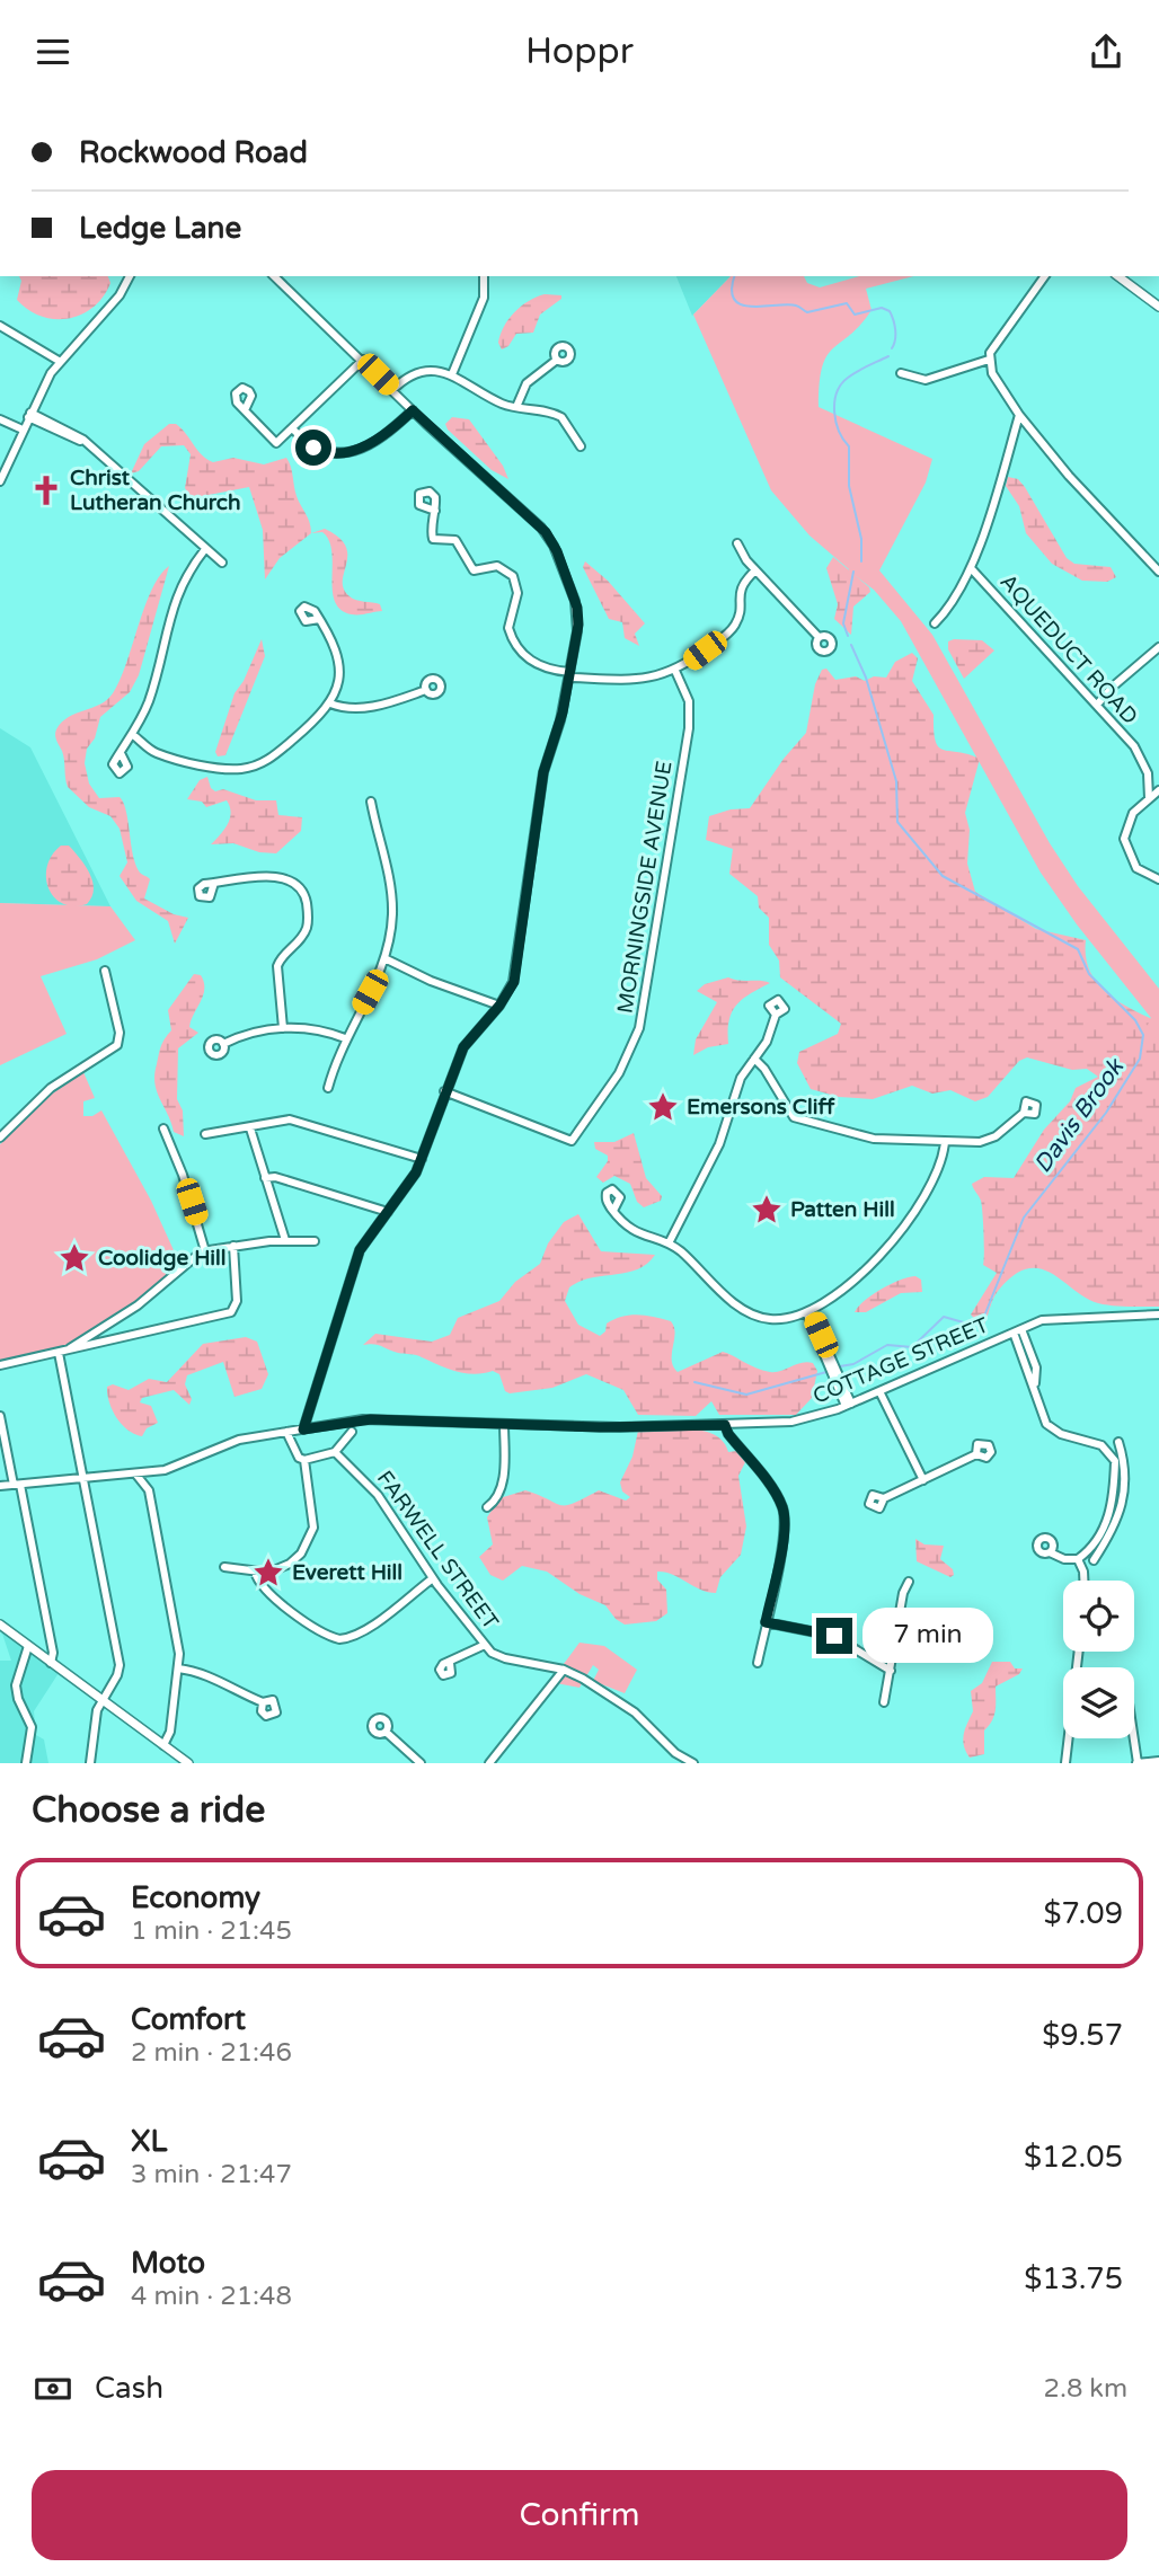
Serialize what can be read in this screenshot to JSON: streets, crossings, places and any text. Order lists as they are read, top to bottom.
{
  "streets": {
    "street": [
      "AQUEDUCT ROAD",
      "MORNINGSIDE AVENUE",
      "COTTAGE STREET",
      "FARWELL STREET"
    ]
  },
  "water": ["Davis Brook"],
  "places": {
    "church": ["Christ Lutheran Church"],
    "place": [
      "Emersons Cliff",
      "Patten Hill",
      "Coolidge Hill",
      "Everett Hill"
    ]
  },
  "page": {
    "header": "Hoppr",
    "banner": ["Rockwood Road", "Ledge Lane"],
    "bubble": "7 min",
    "heading": "Choose a ride",
    "list": [
      {
        "name": "Economy",
        "note": "1 min · 21:45",
        "value": "$7.09"
      },
      {
        "name": "Comfort",
        "note": "2 min · 21:46",
        "value": "$9.57"
      },
      {
        "name": "XL",
        "note": "3 min · 21:47",
        "value": "$12.05"
      },
      {
        "name": "Moto",
        "note": "4 min · 21:48",
        "value": "$13.75"
      }
    ],
    "pay": ["Cash", "2.8 km"],
    "buttons": "Confirm"
  }
}
